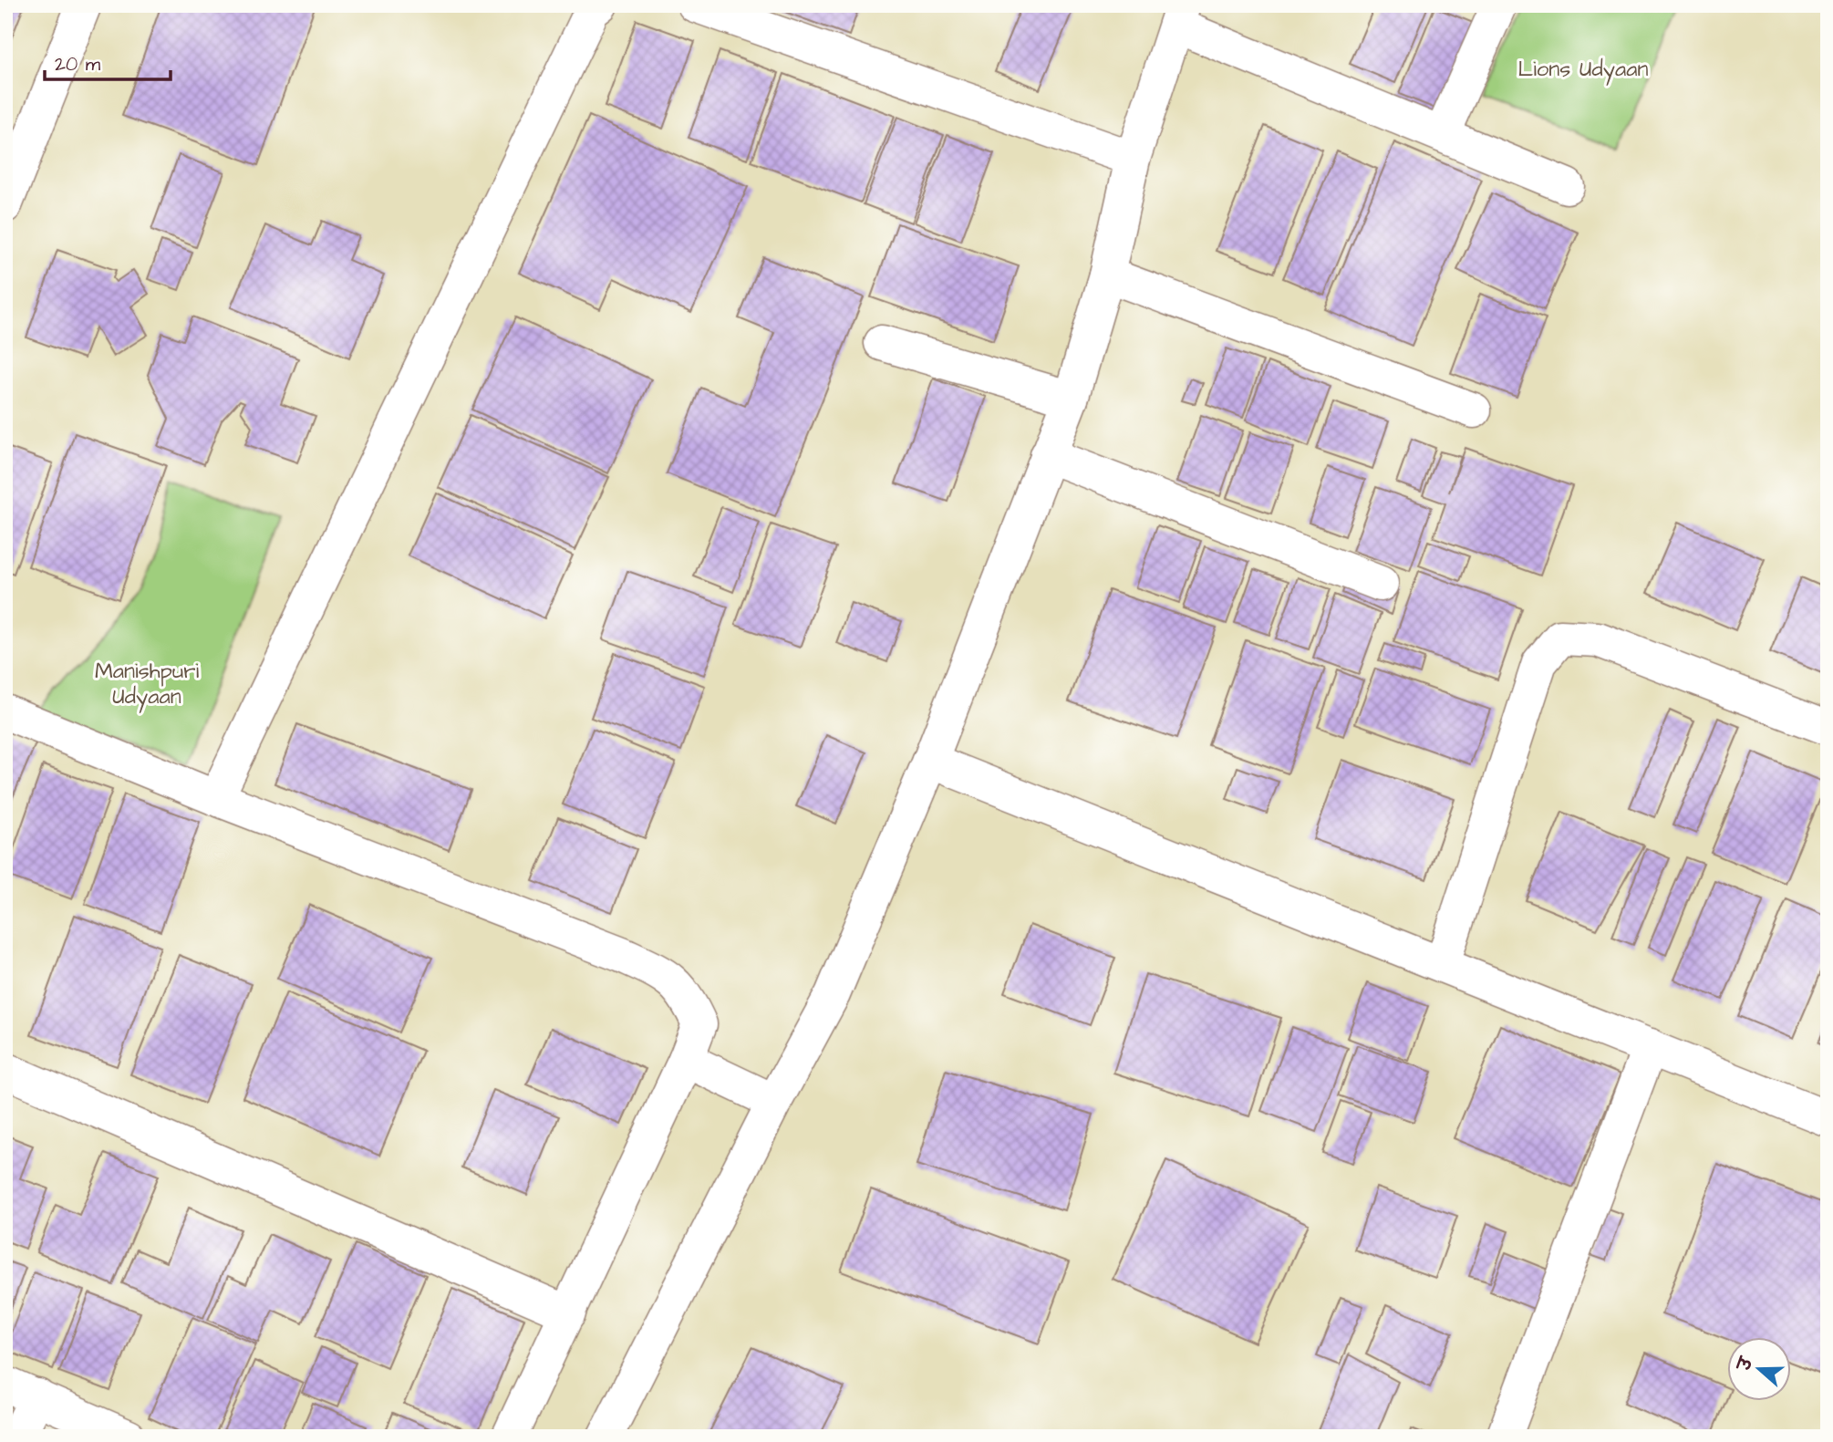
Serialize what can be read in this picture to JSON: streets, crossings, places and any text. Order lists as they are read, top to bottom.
{
  "parks": ["Lions Udyaan", "Manishpuri Udyaan"],
  "scale_bar": "20 m",
  "north": "left"
}
